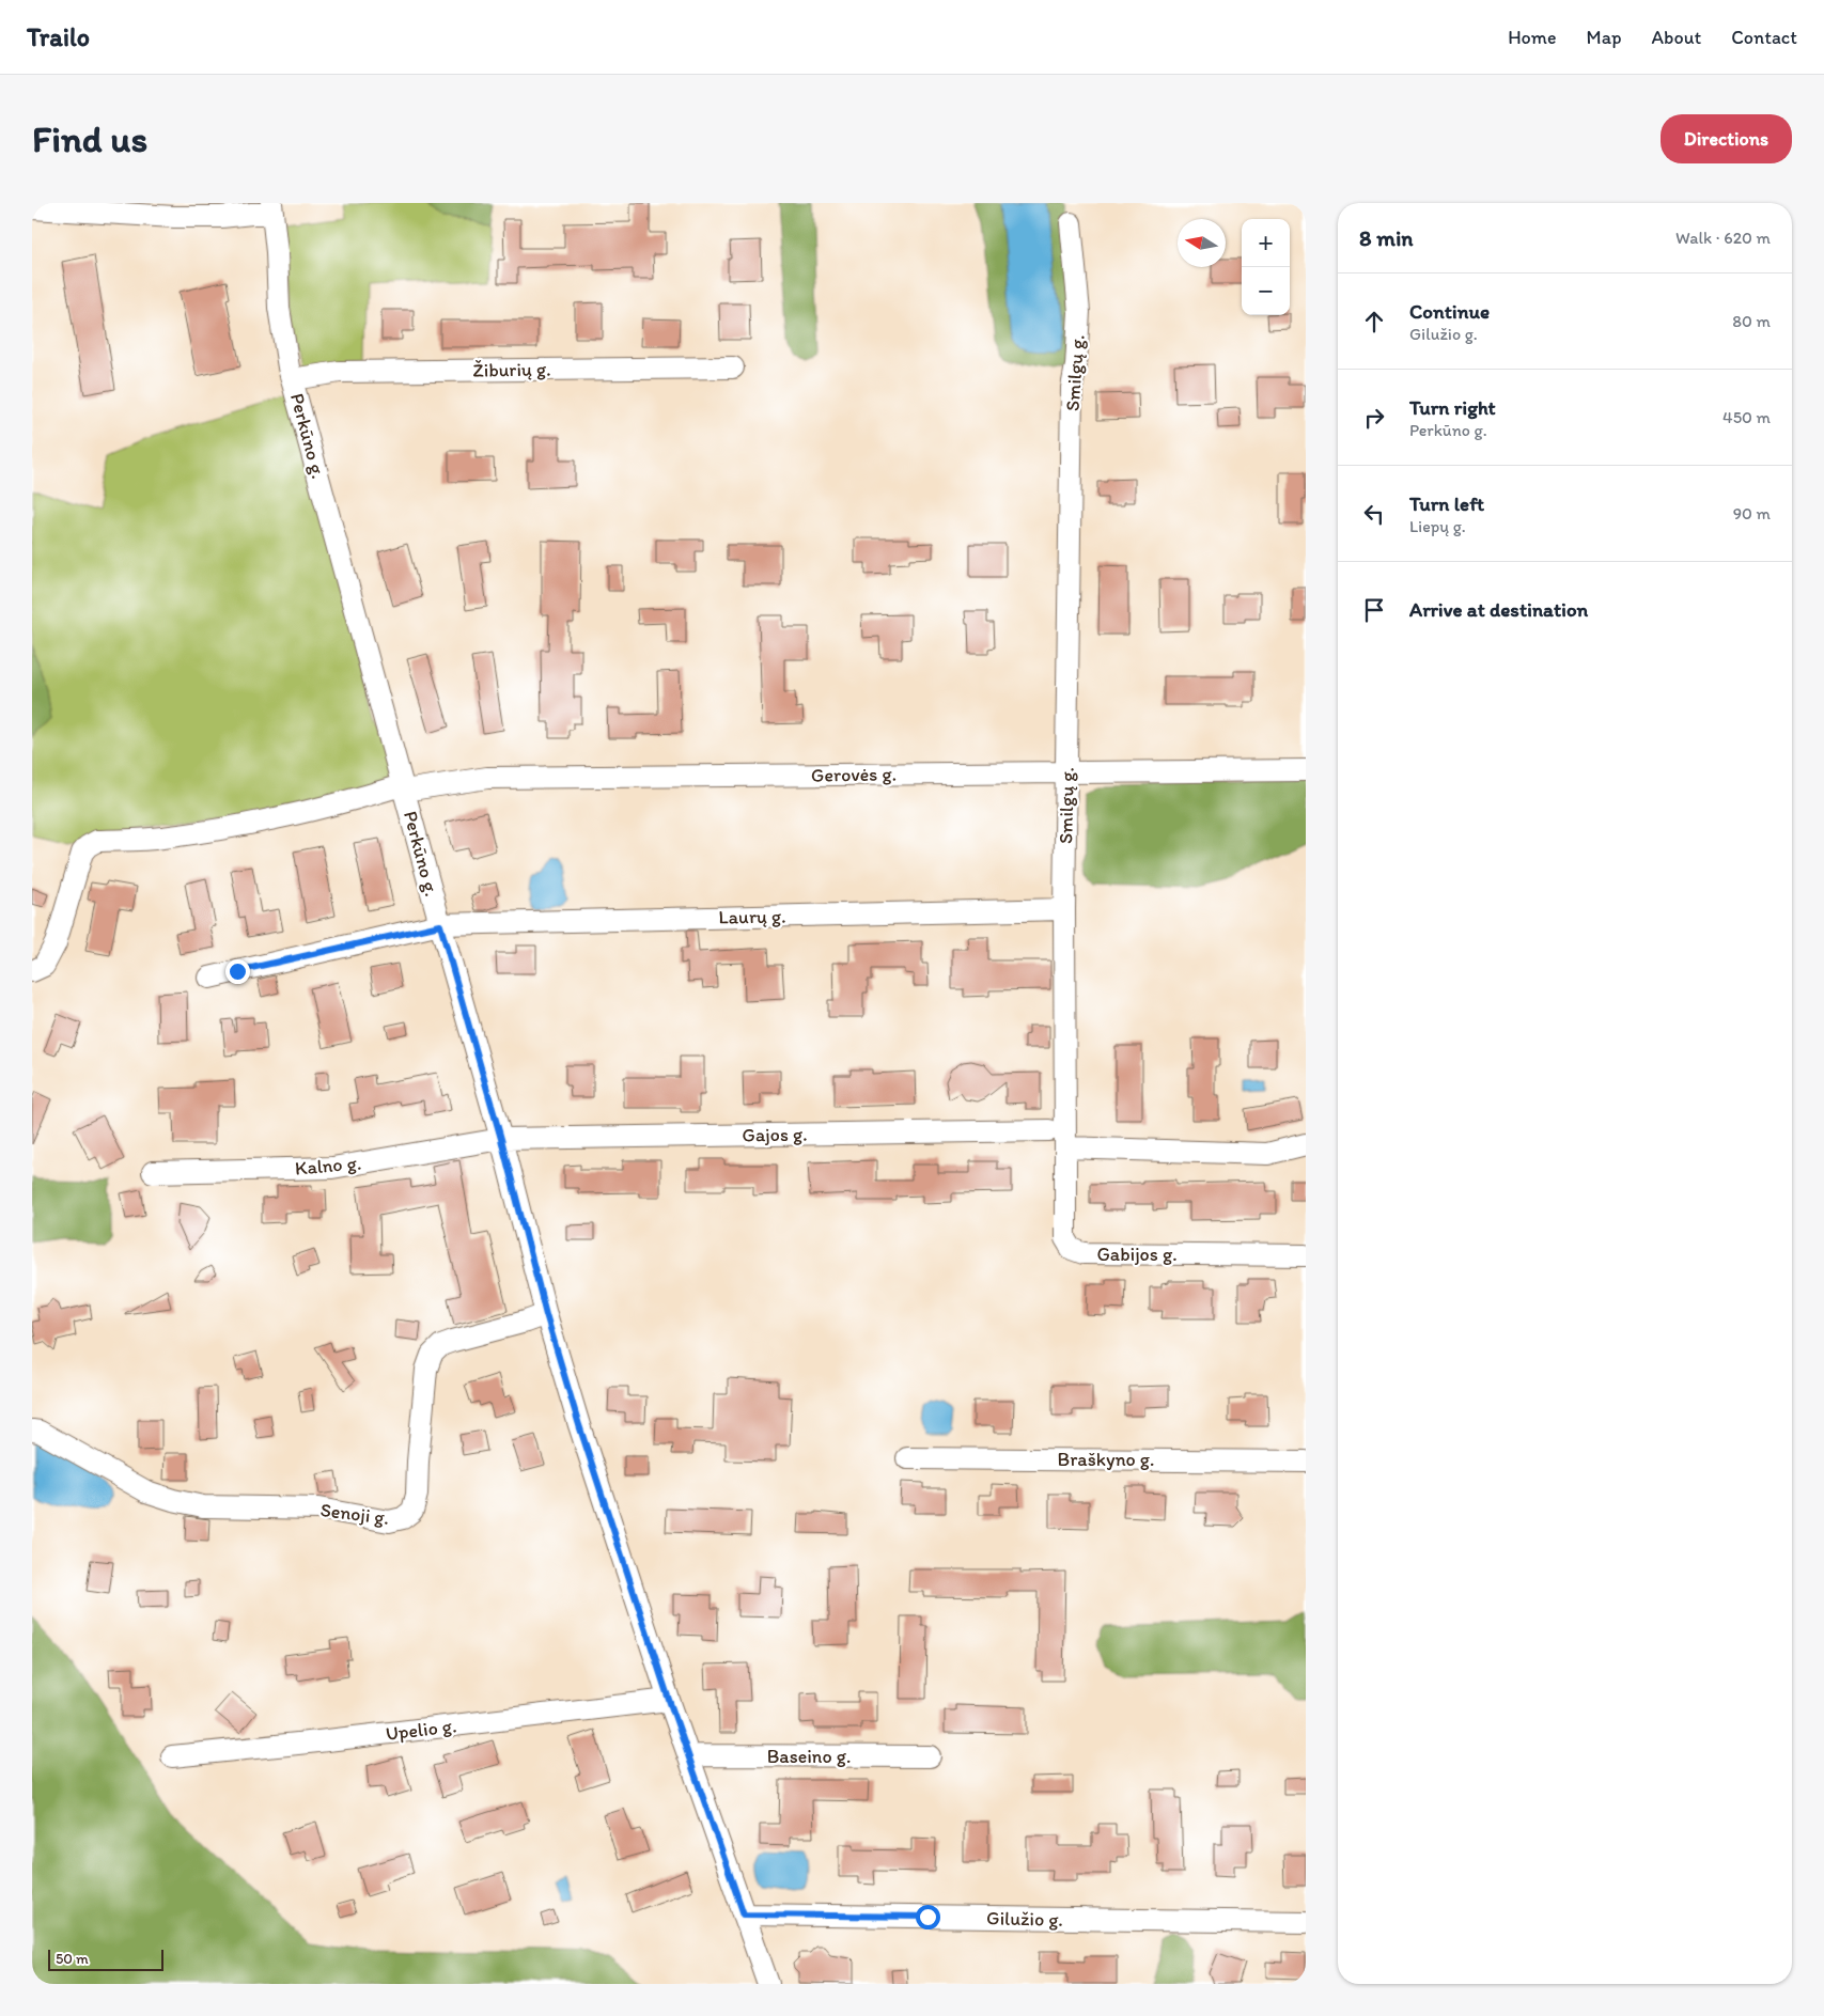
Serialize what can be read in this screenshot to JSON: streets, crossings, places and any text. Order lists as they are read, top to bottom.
{
  "streets": {
    "street": [
      "Žiburių g.",
      "Smilgų g.",
      "Perkūno g.",
      "Gerovės g.",
      "Laurų g.",
      "Gajos g.",
      "Kalno g.",
      "Gabijos g.",
      "Braškyno g.",
      "Senoji g.",
      "Upelio g.",
      "Baseino g.",
      "Gilužio g."
    ]
  },
  "crossings": [
    ["Žiburių g.", "Perkūno g."],
    ["Smilgų g.", "Gerovės g."],
    ["Smilgų g.", "Laurų g."],
    ["Smilgų g.", "Gabijos g."],
    ["Perkūno g.", "Gerovės g."],
    ["Perkūno g.", "Laurų g."],
    ["Perkūno g.", "Gajos g."],
    ["Perkūno g.", "Kalno g."],
    ["Perkūno g.", "Senoji g."],
    ["Perkūno g.", "Upelio g."],
    ["Perkūno g.", "Baseino g."],
    ["Perkūno g.", "Gilužio g."],
    ["Gajos g.", "Kalno g."]
  ],
  "scale_bar": "50 m",
  "north": "left",
  "page": {
    "header": "Trailo",
    "nav": [
      "Home",
      "Map",
      "About",
      "Contact"
    ],
    "buttons": "Directions",
    "title": "Find us",
    "heading": ["8 min", "Walk · 620 m"],
    "map_buttons": ["+", "−"],
    "list": [
      ["Continue", "Gilužio g.", "80 m"],
      ["Turn right", "Perkūno g.", "450 m"],
      ["Turn left", "Liepų g.", "90 m"],
      "Arrive at destination"
    ],
    "scale": "50 m"
  }
}
